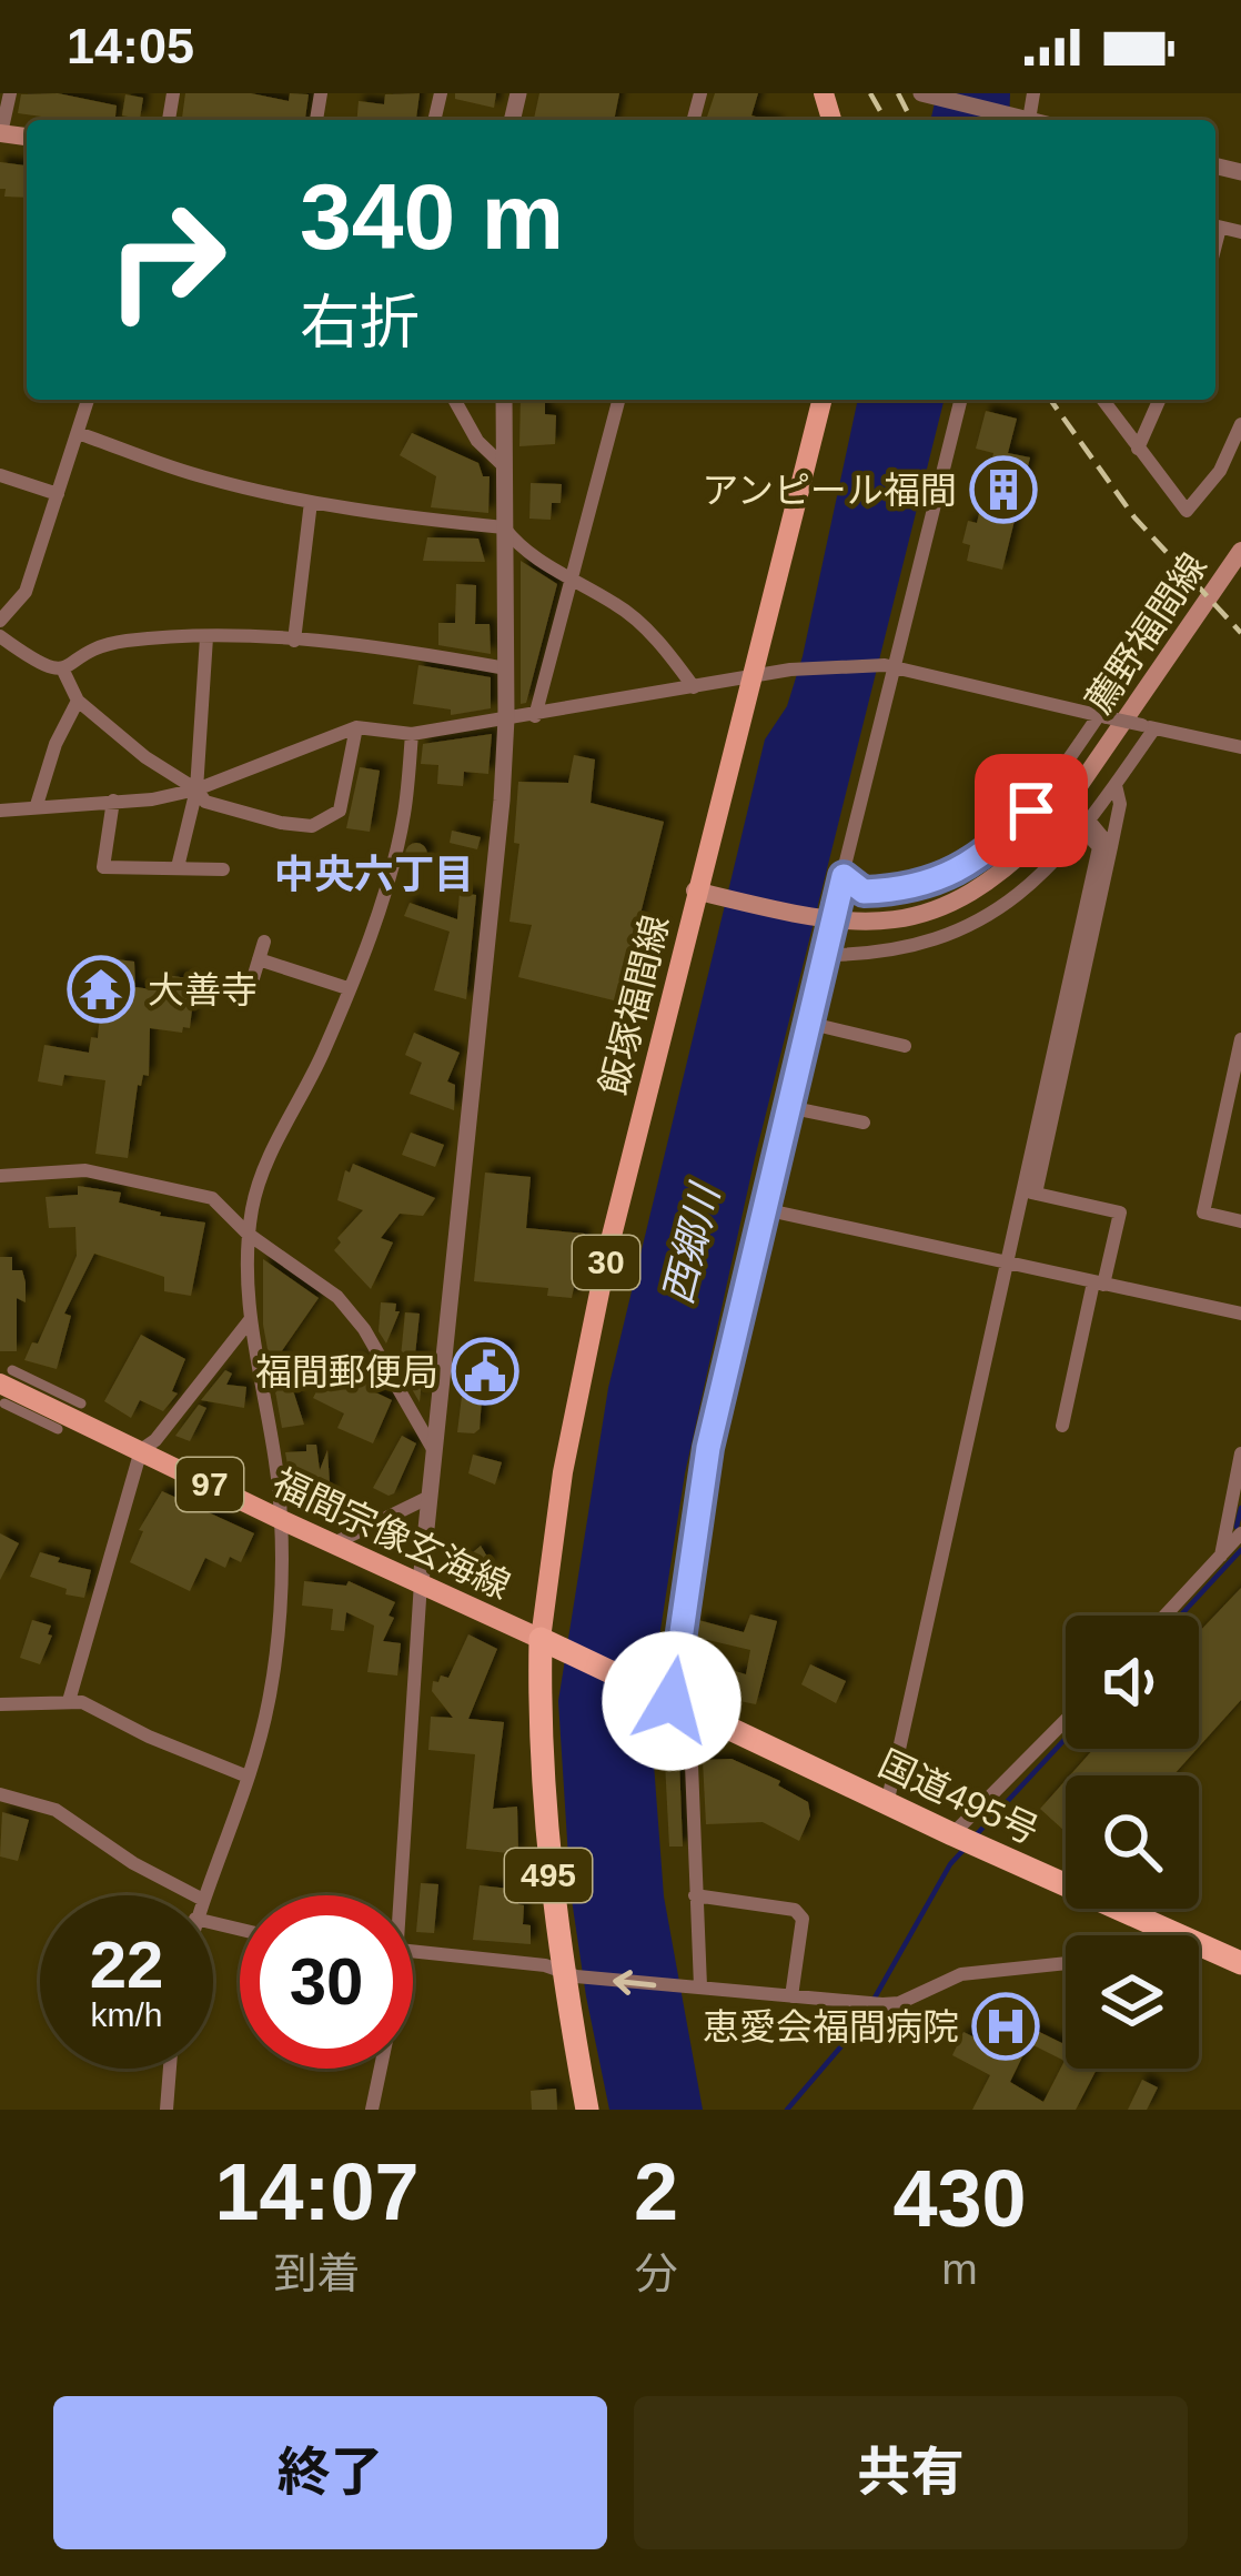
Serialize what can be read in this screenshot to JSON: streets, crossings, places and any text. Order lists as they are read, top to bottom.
{
  "streets": {
    "highway": ["国道495号", "495"],
    "main road": [
      "薦野福間線",
      "飯塚福間線",
      "30",
      "97",
      "福間宗像玄海線"
    ]
  },
  "crossings": [
    ["薦野福間線", "飯塚福間線"],
    ["飯塚福間線", "福間宗像玄海線"],
    ["飯塚福間線", "国道495号"],
    ["飯塚福間線", "495"],
    ["福間宗像玄海線", "国道495号"],
    ["福間宗像玄海線", "495"],
    ["国道495号", "495"]
  ],
  "districts": ["中央六丁目"],
  "water": ["西郷川"],
  "places": {
    "building": ["アンピール福間"],
    "temple": ["大善寺"],
    "public building": ["福間郵便局"],
    "hospital": ["恵愛会福間病院"]
  },
  "page": {
    "status": "14:05",
    "turn": ["340 m", "右折"],
    "speed": "22 km/h",
    "limit": "30",
    "eta": [
      "14:07",
      "到着",
      "2",
      "分",
      "430",
      "m"
    ],
    "buttons": ["終了", "共有"]
  }
}
